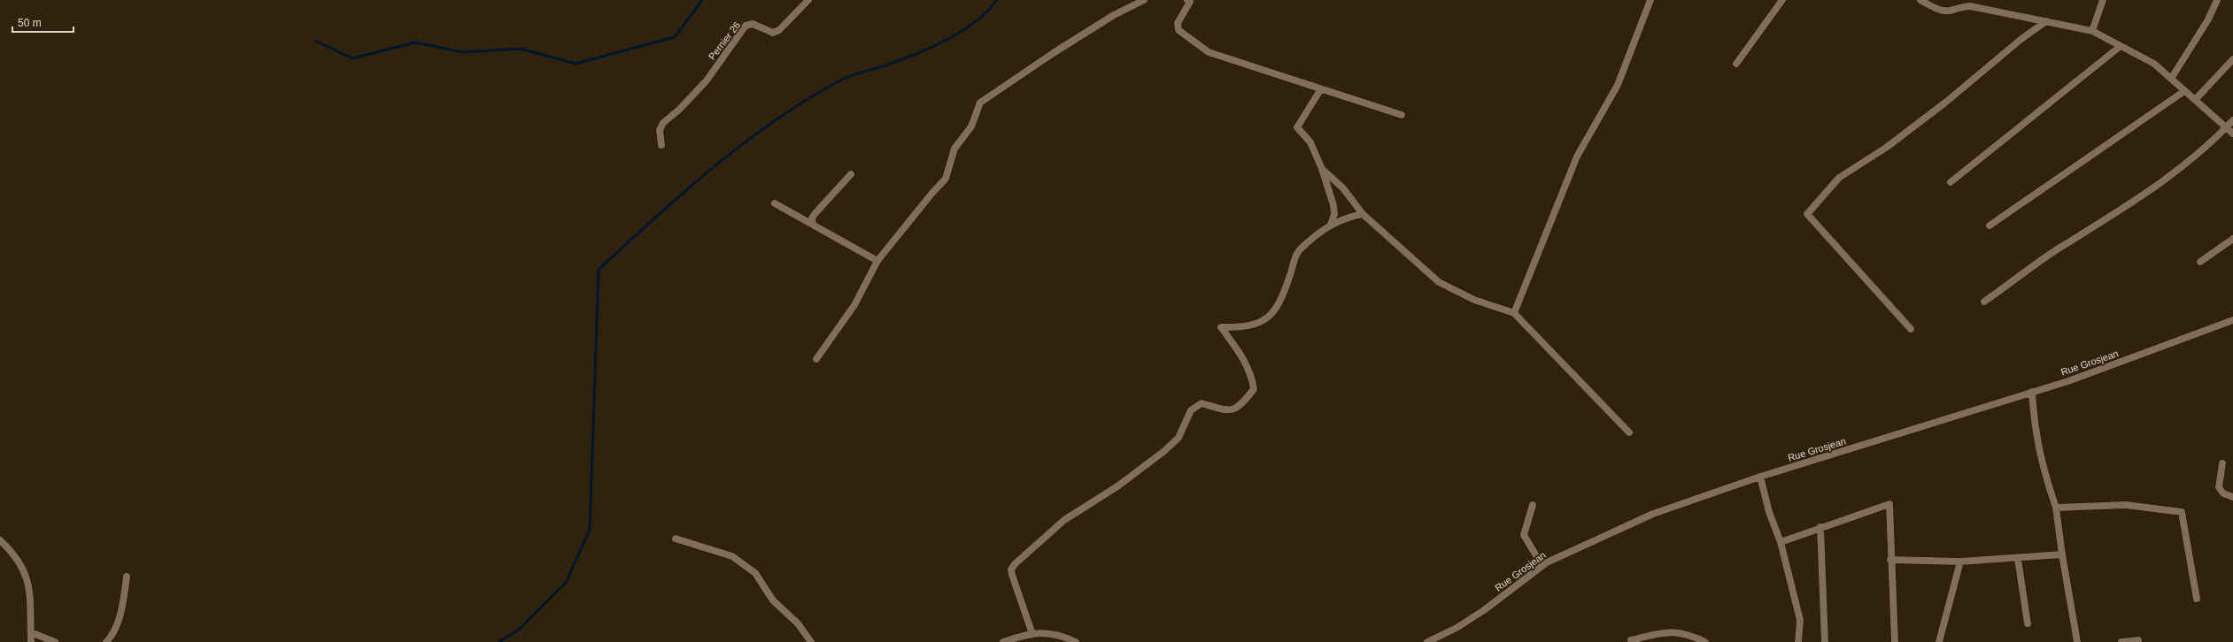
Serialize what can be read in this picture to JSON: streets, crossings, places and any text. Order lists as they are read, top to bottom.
{
  "streets": {
    "street": ["Pernier 26", "Rue Grosjean"]
  },
  "scale_bar": "50 m"
}
